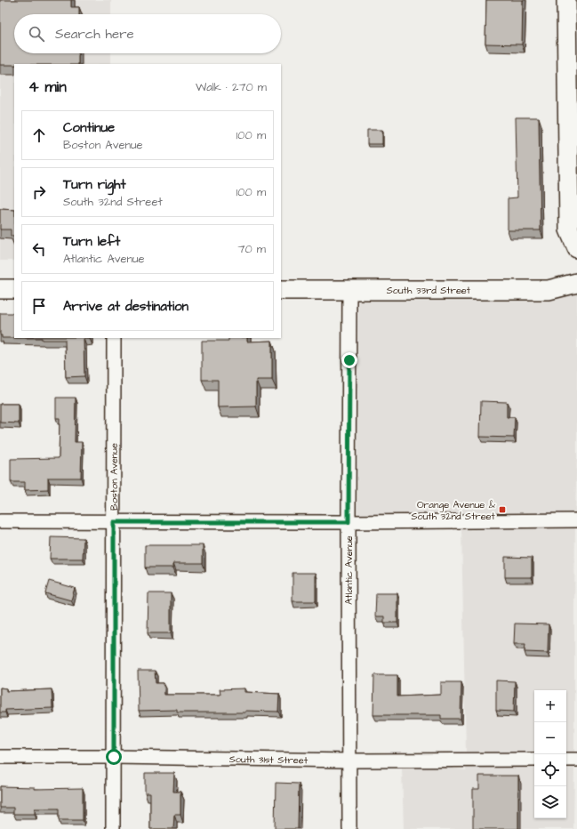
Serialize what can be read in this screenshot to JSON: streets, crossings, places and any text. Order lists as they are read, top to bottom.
{
  "streets": {
    "street": [
      "South 33rd Street",
      "Boston Avenue",
      "Atlantic Avenue",
      "South 31st Street"
    ]
  },
  "crossings": [
    ["South 33rd Street", "Atlantic Avenue"],
    ["Boston Avenue", "South 31st Street"],
    ["Atlantic Avenue", "South 31st Street"]
  ],
  "places": {
    "transit": ["Orange Avenue & South 32nd Street"]
  },
  "page": {
    "search": "Search here",
    "heading": ["4 min", "Walk · 270 m"],
    "list": [
      ["Continue", "Boston Avenue", "100 m"],
      ["Turn right", "South 32nd Street", "100 m"],
      ["Turn left", "Atlantic Avenue", "70 m"],
      "Arrive at destination"
    ],
    "map_buttons": ["+", "−"]
  }
}
